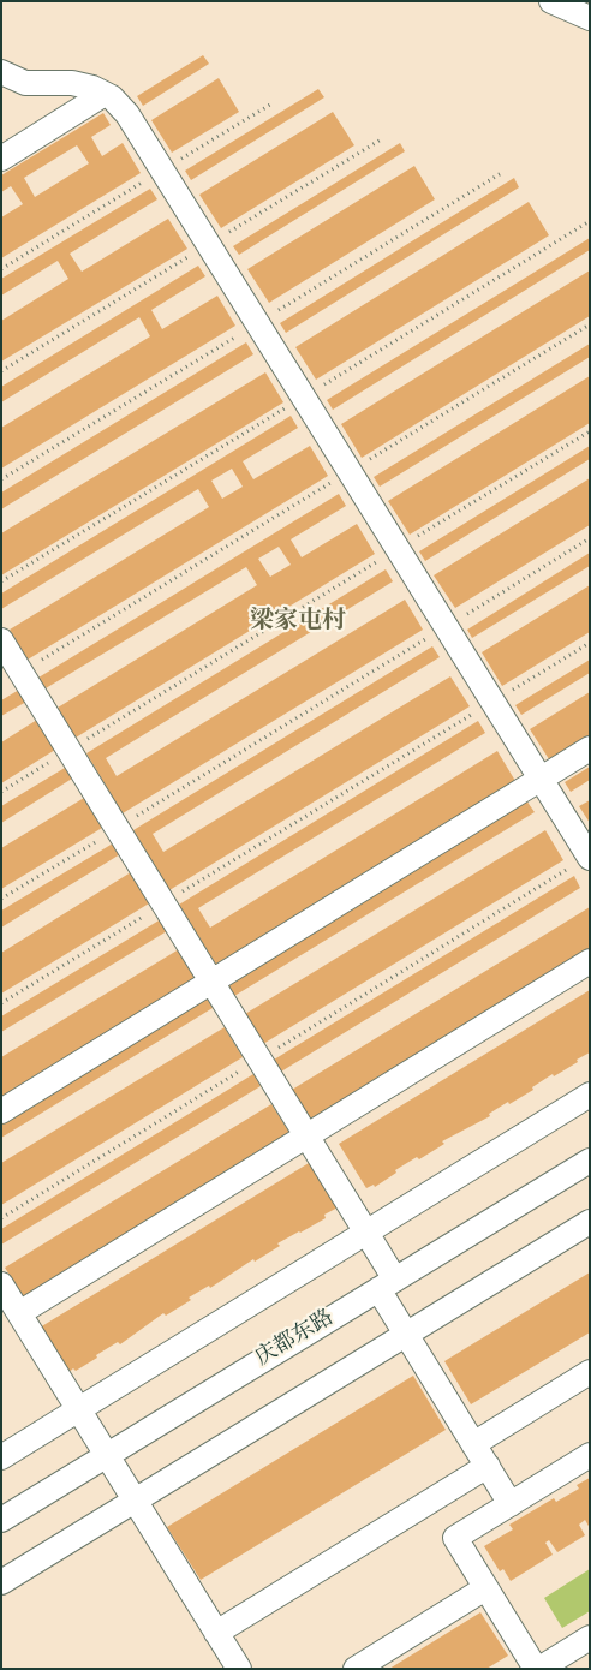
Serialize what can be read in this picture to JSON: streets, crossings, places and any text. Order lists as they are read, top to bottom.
{
  "streets": {
    "street": ["庆都东路"]
  },
  "districts": ["梁家屯村"]
}
